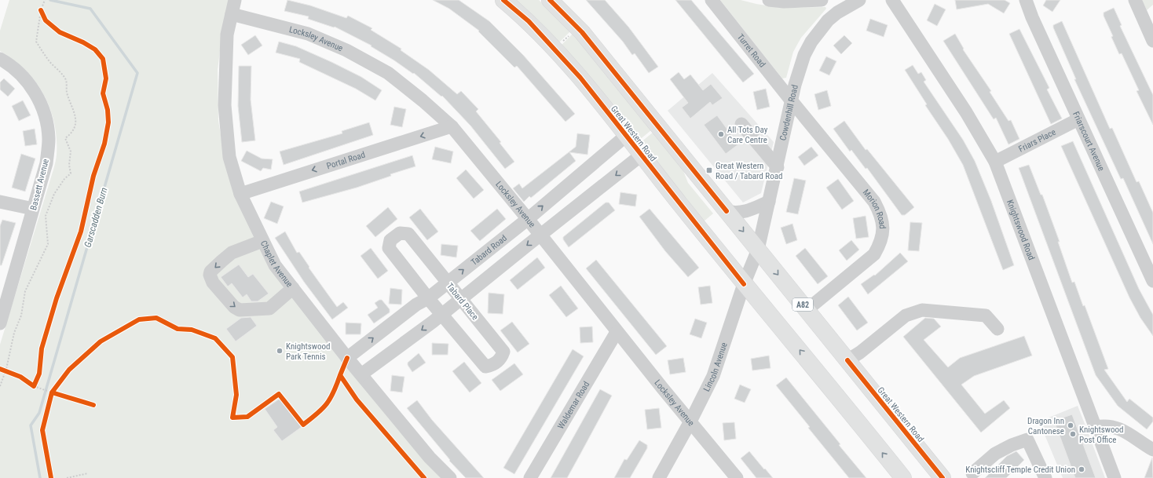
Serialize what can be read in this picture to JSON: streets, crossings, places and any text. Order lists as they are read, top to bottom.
{
  "streets": {
    "main road": ["Great Western Road", "A82"],
    "street": [
      "Locksley Avenue",
      "Turret Road",
      "Cowdenhill Road",
      "Friars Place",
      "Friarscourt Avenue",
      "Portal Road",
      "Bassett Avenue",
      "Morion Road",
      "Knightswood Road",
      "Tabard Road",
      "Chaplet Avenue",
      "Tabard Place",
      "Lincoln Avenue",
      "Waldemar Road"
    ]
  },
  "crossings": [
    ["Locksley Avenue", "Portal Road"],
    ["Locksley Avenue", "Tabard Road"],
    ["Locksley Avenue", "Chaplet Avenue"],
    ["Locksley Avenue", "Lincoln Avenue"],
    ["Locksley Avenue", "Waldemar Road"],
    ["Turret Road", "Cowdenhill Road"],
    ["Turret Road", "Morion Road"],
    ["Cowdenhill Road", "Great Western Road"],
    ["Cowdenhill Road", "Morion Road"],
    ["Cowdenhill Road", "Lincoln Avenue"],
    ["Great Western Road", "Morion Road"],
    ["Great Western Road", "Tabard Road"],
    ["Great Western Road", "Lincoln Avenue"],
    ["Friars Place", "Friarscourt Avenue"],
    ["Friars Place", "Knightswood Road"],
    ["Portal Road", "Chaplet Avenue"],
    ["Tabard Road", "Chaplet Avenue"],
    ["Tabard Road", "Tabard Place"]
  ],
  "one_way": ["Portal Road"],
  "water": ["Garscadden Burn"],
  "places": {
    "other": [
      "All Tots Day Care Centre",
      "Knightswood Park Tennis",
      "Dragon Inn Cantonese",
      "Knightswood Post Office",
      "Knightscliff Temple Credit Union"
    ],
    "transit": ["Great Western Road / Tabard Road"]
  }
}
